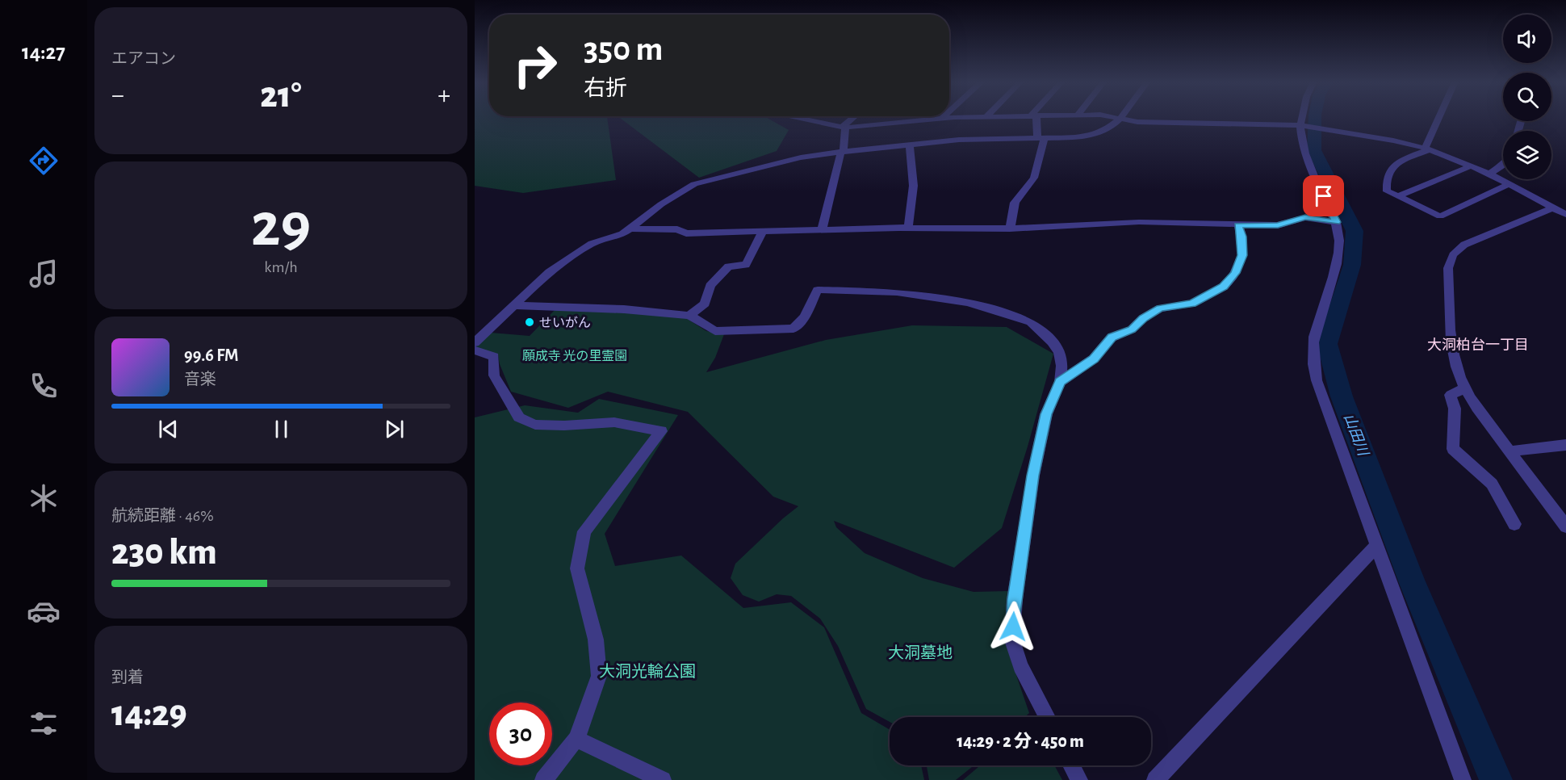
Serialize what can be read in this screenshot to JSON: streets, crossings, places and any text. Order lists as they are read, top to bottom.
{
  "districts": ["大洞柏台一丁目"],
  "water": ["山田川"],
  "parks": ["願成寺 光の里霊園", "大洞墓地", "大洞光輪公園"],
  "places": ["せいがん"],
  "page": {
    "tabs": "14:27",
    "tile": [
      "エアコン",
      ["29", "km/h"],
      ["航続距離 · 46%", "230 km"],
      ["到着", "14:29"]
    ],
    "turn": ["350 m", "右折"],
    "heat": ["−", "21°", "+"],
    "song": ["99.6 FM", "音楽"],
    "limit": "30",
    "trip": "14:29 · 2 分 · 450 m"
  }
}
